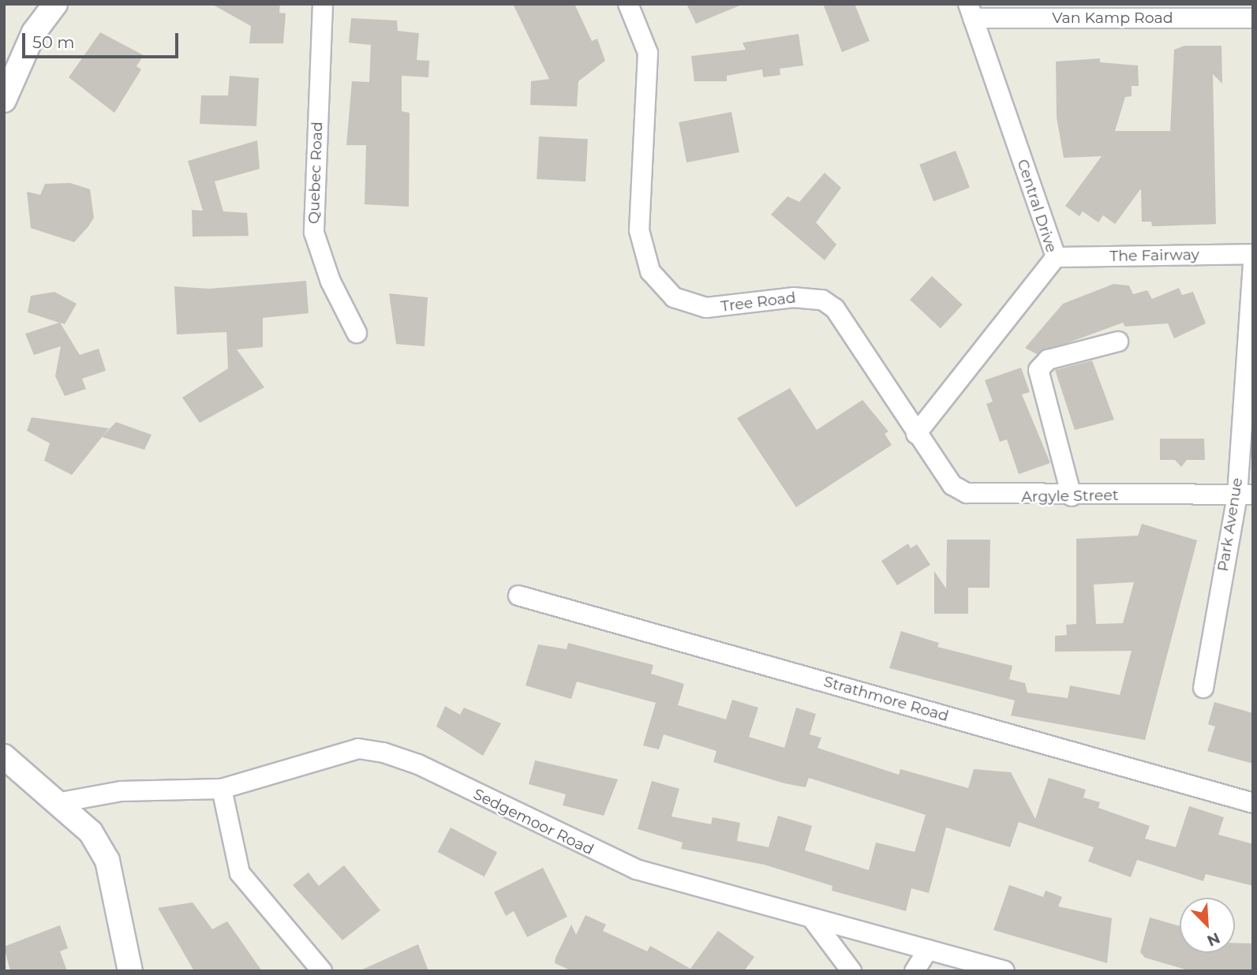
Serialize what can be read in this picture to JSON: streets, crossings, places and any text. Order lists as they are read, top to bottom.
{
  "streets": {
    "street": [
      "Van Kamp Road",
      "Quebec Road",
      "Central Drive",
      "The Fairway",
      "Tree Road",
      "Argyle Street",
      "Park Avenue",
      "Strathmore Road",
      "Sedgemoor Road"
    ]
  },
  "crossings": [
    ["Van Kamp Road", "Central Drive"],
    ["Central Drive", "The Fairway"],
    ["Central Drive", "Tree Road"],
    ["Central Drive", "Argyle Street"],
    ["Tree Road", "Argyle Street"],
    ["Argyle Street", "Park Avenue"]
  ],
  "scale_bar": "50 m",
  "north": "bottom right"
}
